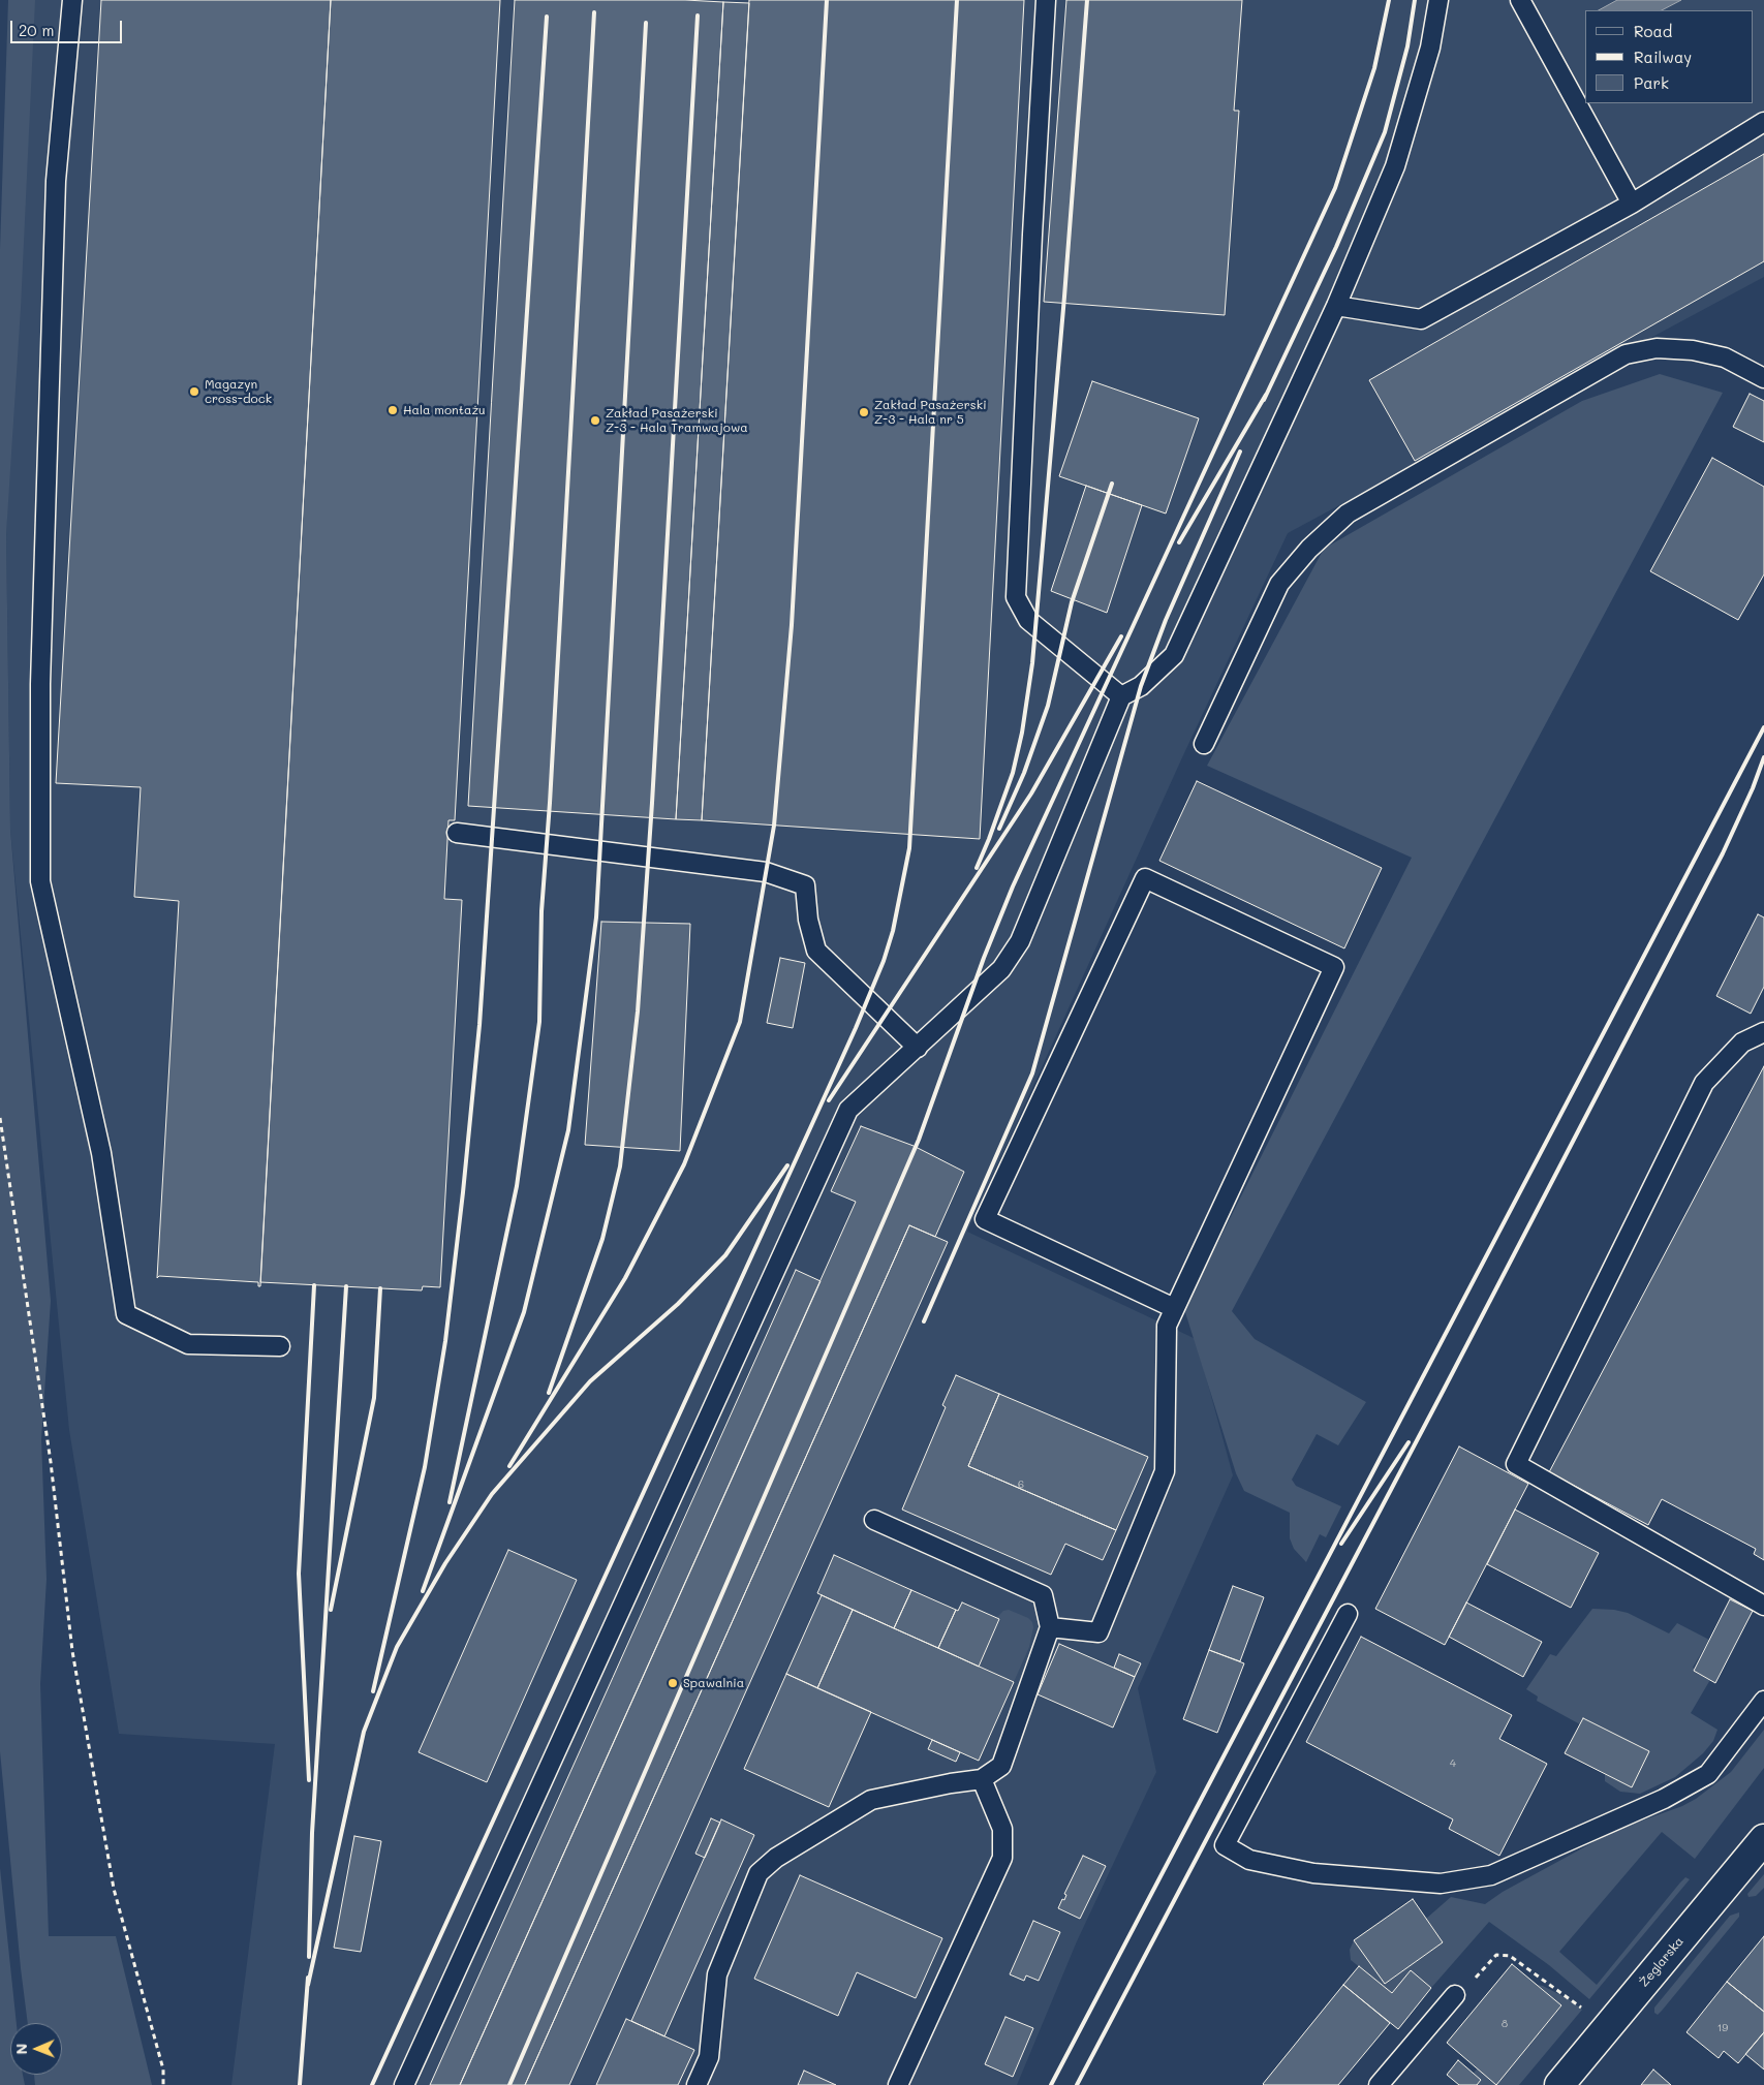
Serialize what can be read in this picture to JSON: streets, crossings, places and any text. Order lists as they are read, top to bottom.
{
  "streets": {
    "street": ["Żeglarska"]
  },
  "places": [
    "Magazyn cross-dock",
    "Hala montażu",
    "Zakład Pasażerski Z-3 - Hala nr 5",
    "Zakład Pasażerski Z-3 - Hala Tramwajowa",
    "Spawalnia"
  ],
  "house_numbers": [
    "6",
    "4",
    "8",
    "19"
  ],
  "legend": ["Road", "Railway", "Park"],
  "scale_bar": "20 m",
  "north": "left"
}
